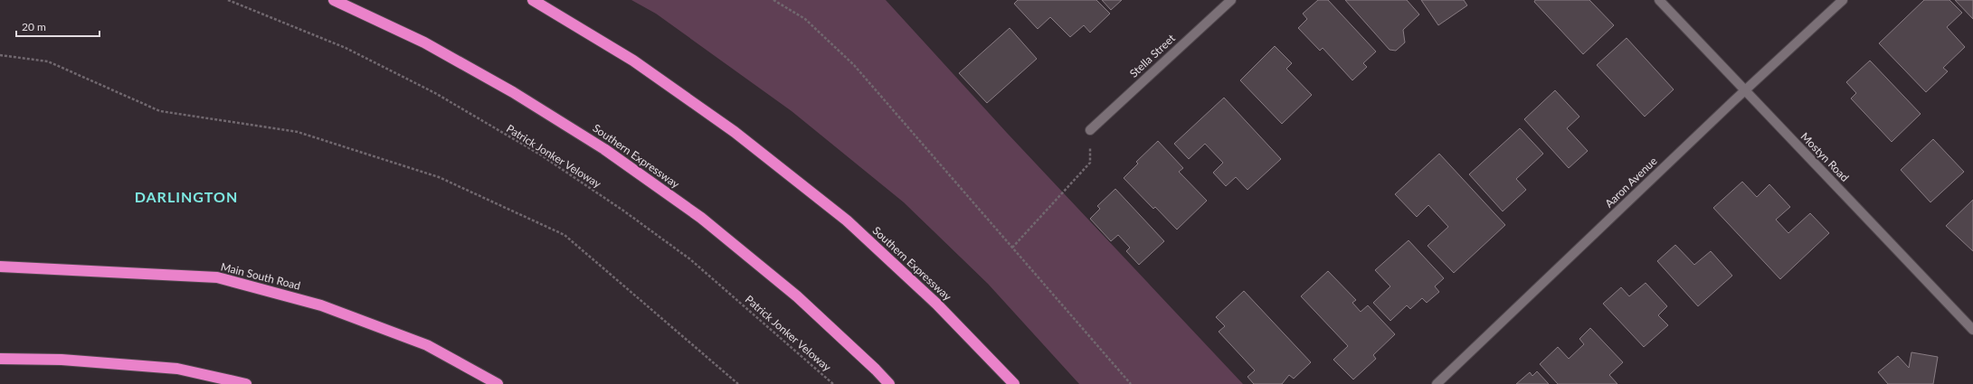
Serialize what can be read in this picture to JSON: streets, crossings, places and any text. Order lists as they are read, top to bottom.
{
  "streets": {
    "highway": ["Southern Expressway", "Main South Road"],
    "street": ["Stella Street", "Mostyn Road", "Aaron Avenue"],
    "path": ["Patrick Jonker Veloway"]
  },
  "crossings": [
    ["Mostyn Road", "Aaron Avenue"]
  ],
  "districts": ["DARLINGTON"],
  "scale_bar": "20 m"
}
